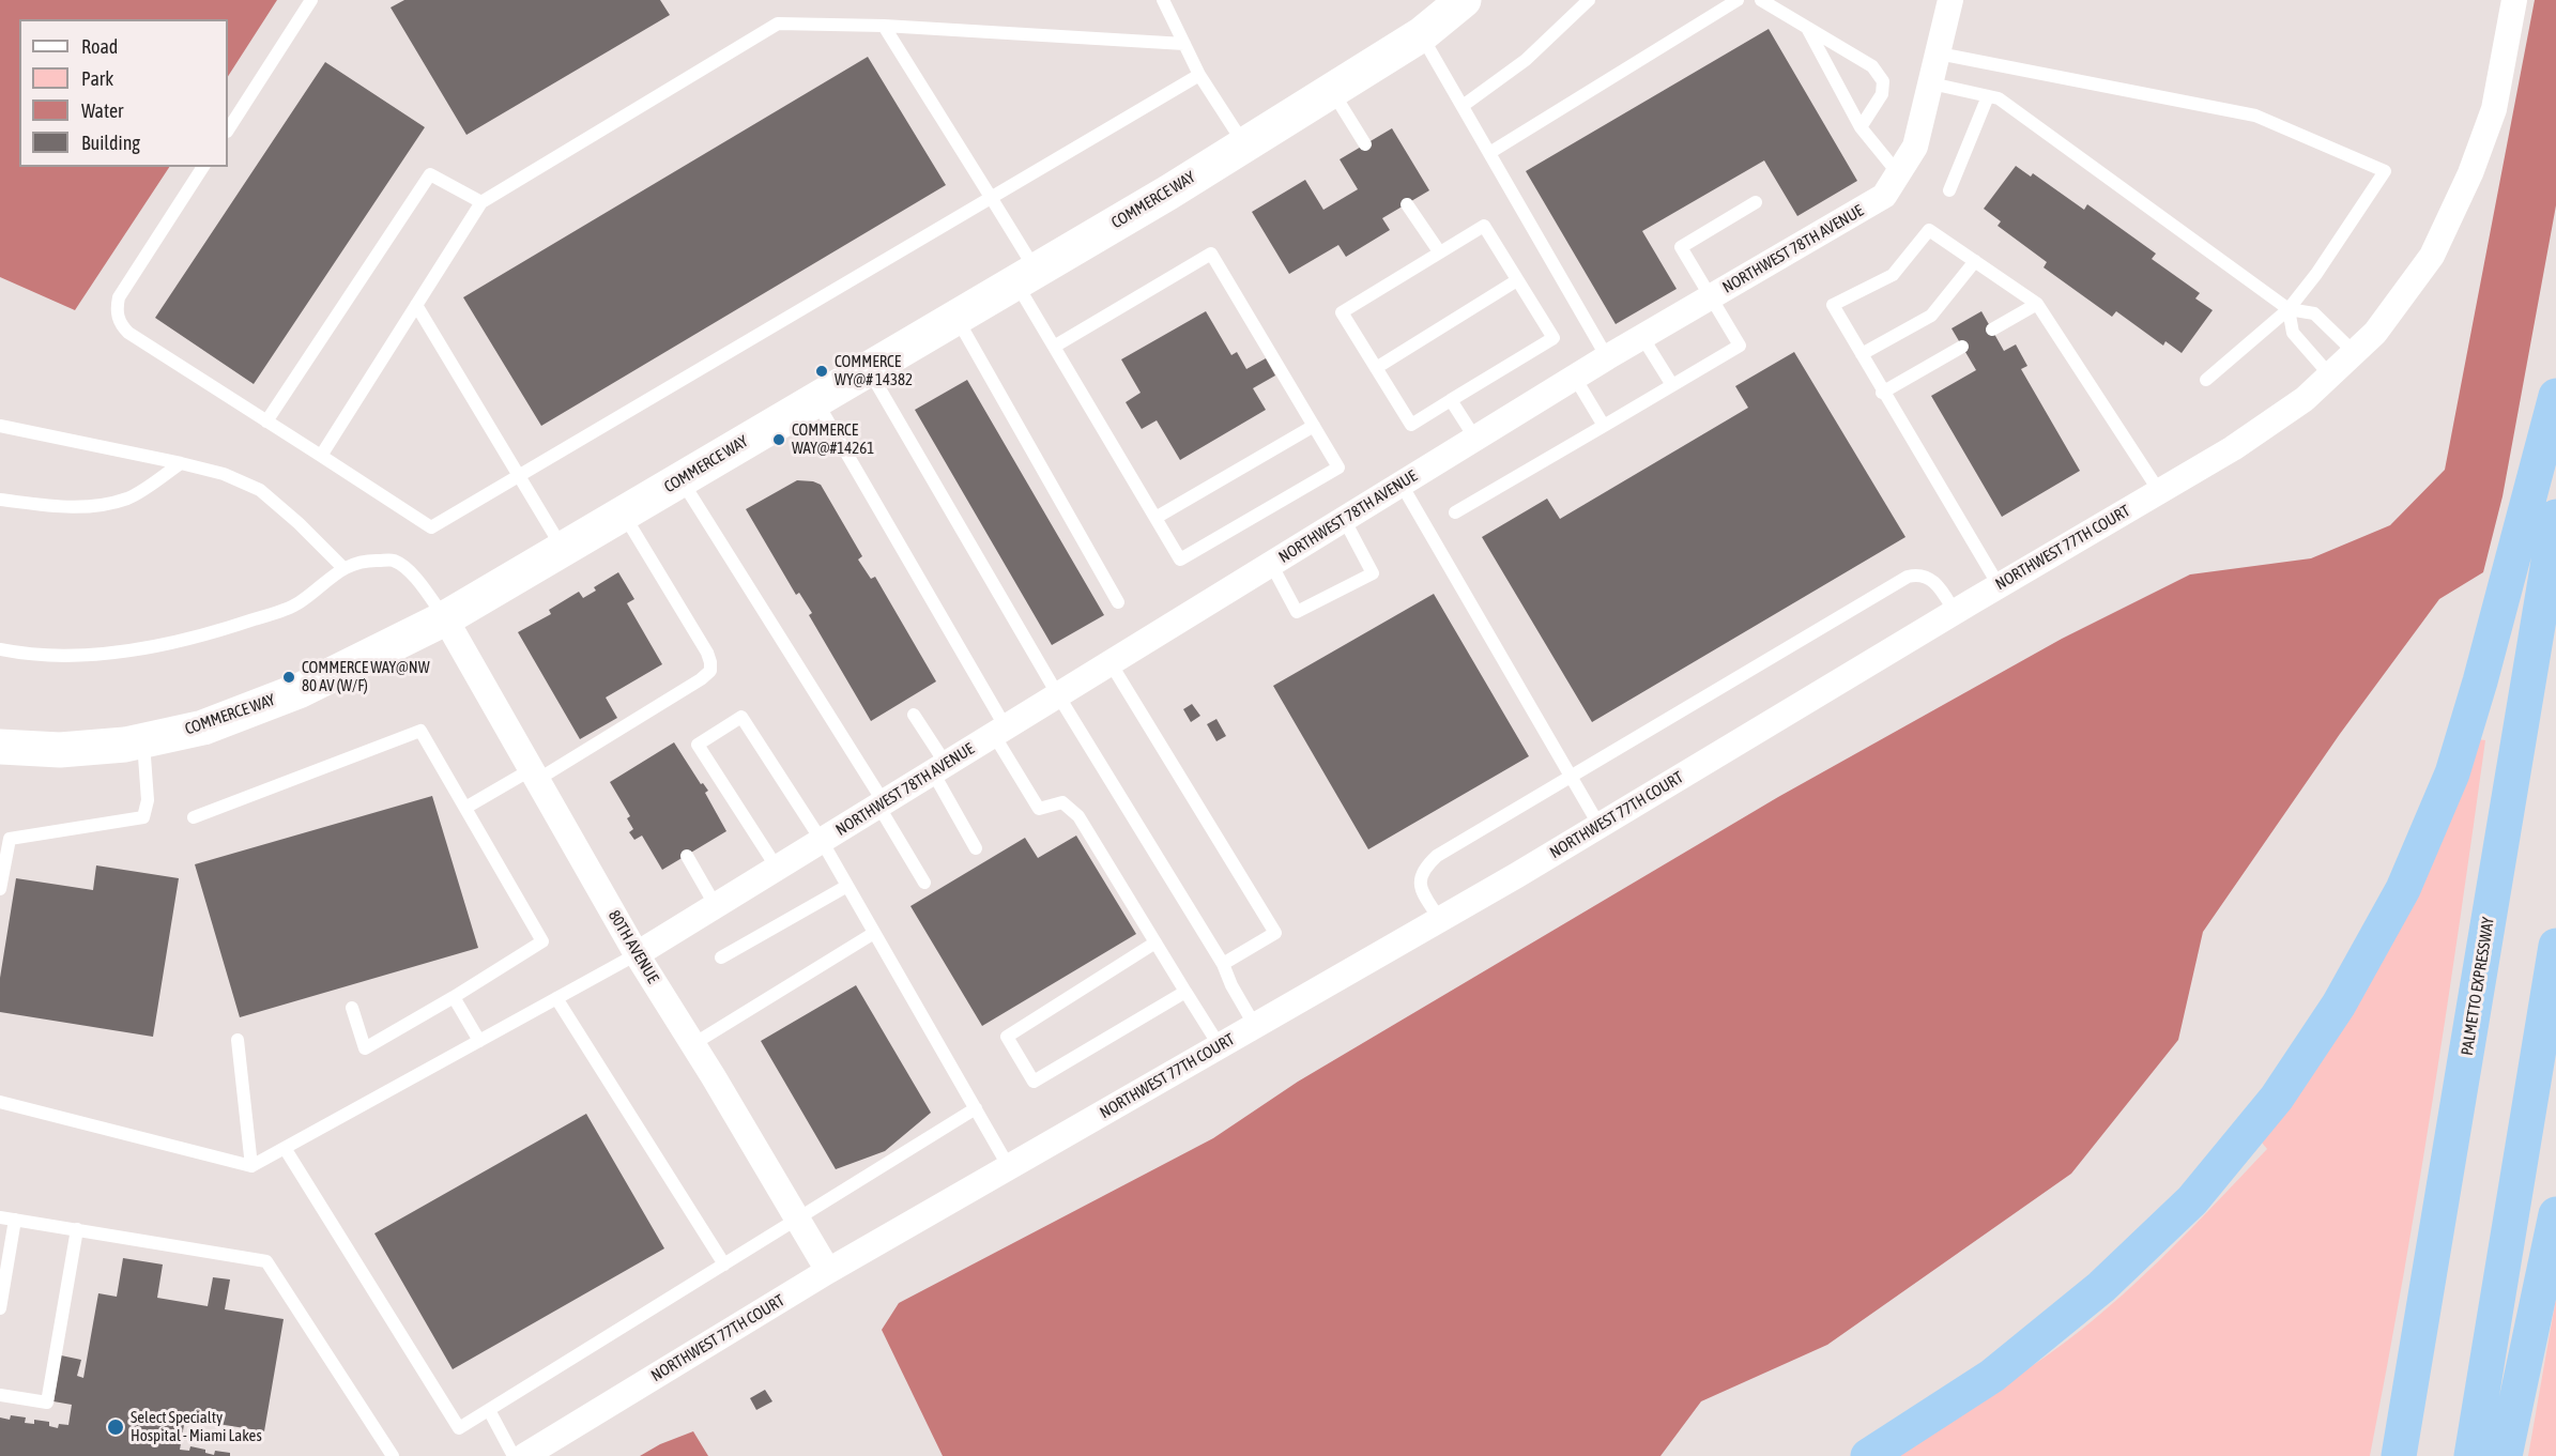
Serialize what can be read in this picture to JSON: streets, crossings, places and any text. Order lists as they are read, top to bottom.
{
  "streets": {
    "highway": ["PALMETTO EXPRESSWAY"],
    "street": [
      "COMMERCE WAY",
      "NORTHWEST 78TH AVENUE",
      "NORTHWEST 77TH COURT",
      "80TH AVENUE"
    ]
  },
  "crossings": [
    ["COMMERCE WAY", "80TH AVENUE"],
    ["NORTHWEST 78TH AVENUE", "80TH AVENUE"],
    ["NORTHWEST 77TH COURT", "80TH AVENUE"]
  ],
  "places": [
    "COMMERCE WY@# 14382",
    "COMMERCE WAY@#14261",
    "COMMERCE WAY@NW 80 AV (W/F)",
    "Select Specialty Hospital - Miami Lakes"
  ],
  "legend": [
    "Road",
    "Park",
    "Water",
    "Building"
  ]
}
